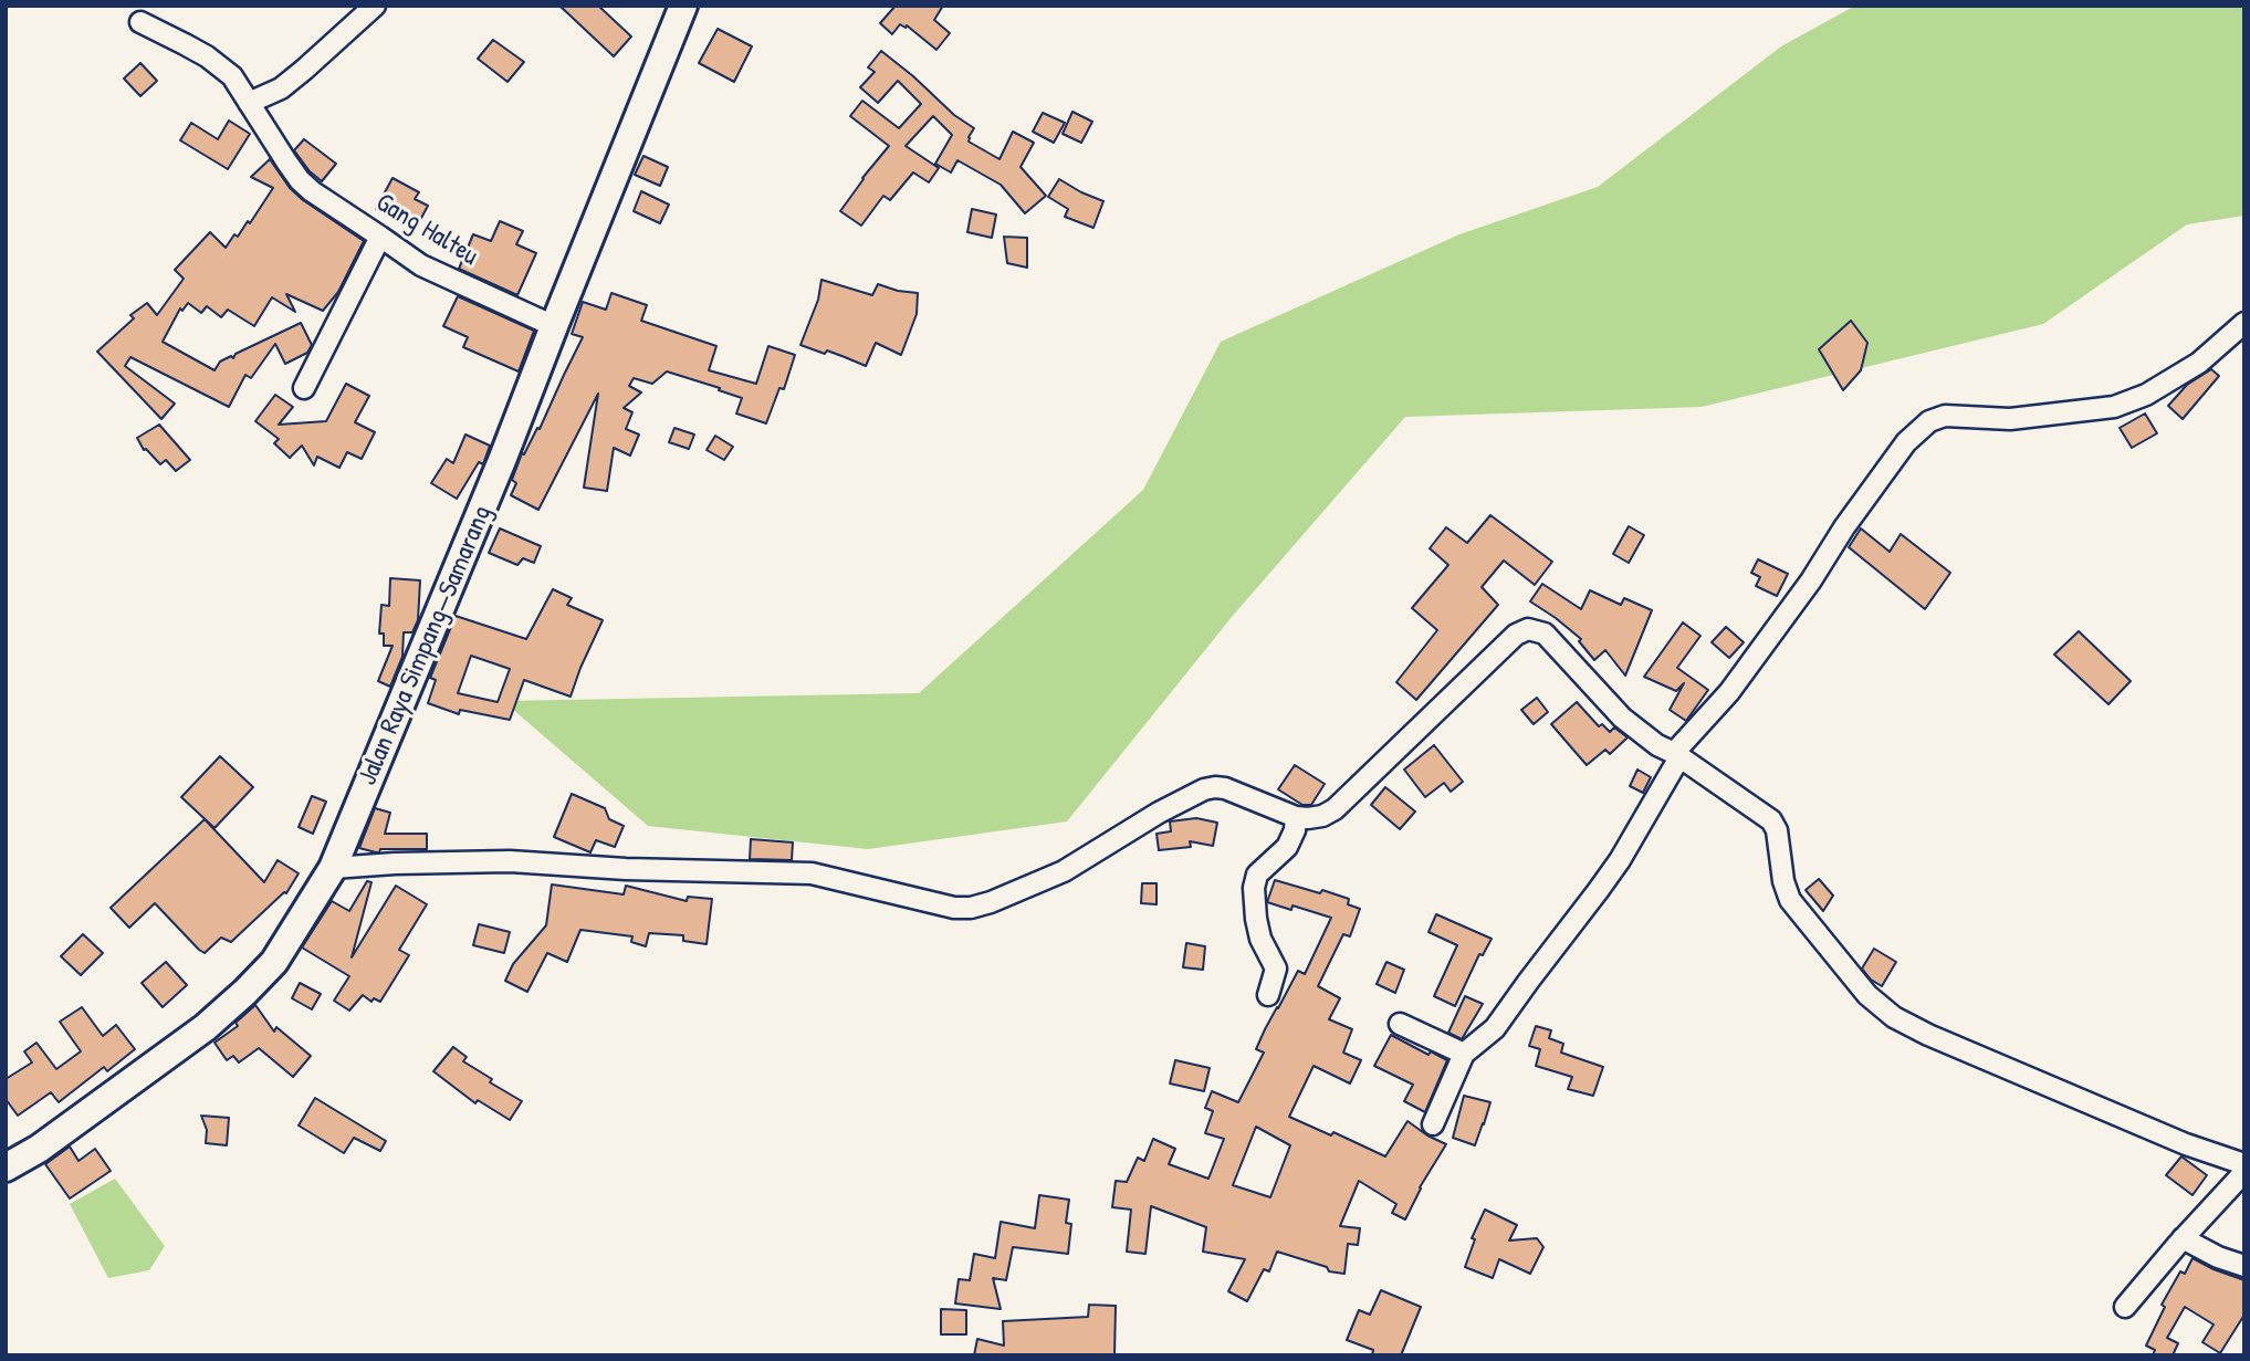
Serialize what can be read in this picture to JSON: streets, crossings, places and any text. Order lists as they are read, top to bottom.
{
  "streets": {
    "main road": ["Jalan Raya Simpang—Samarang"],
    "street": ["Gang Halteu"]
  },
  "crossings": [
    ["Gang Halteu", "Jalan Raya Simpang—Samarang"]
  ]
}
